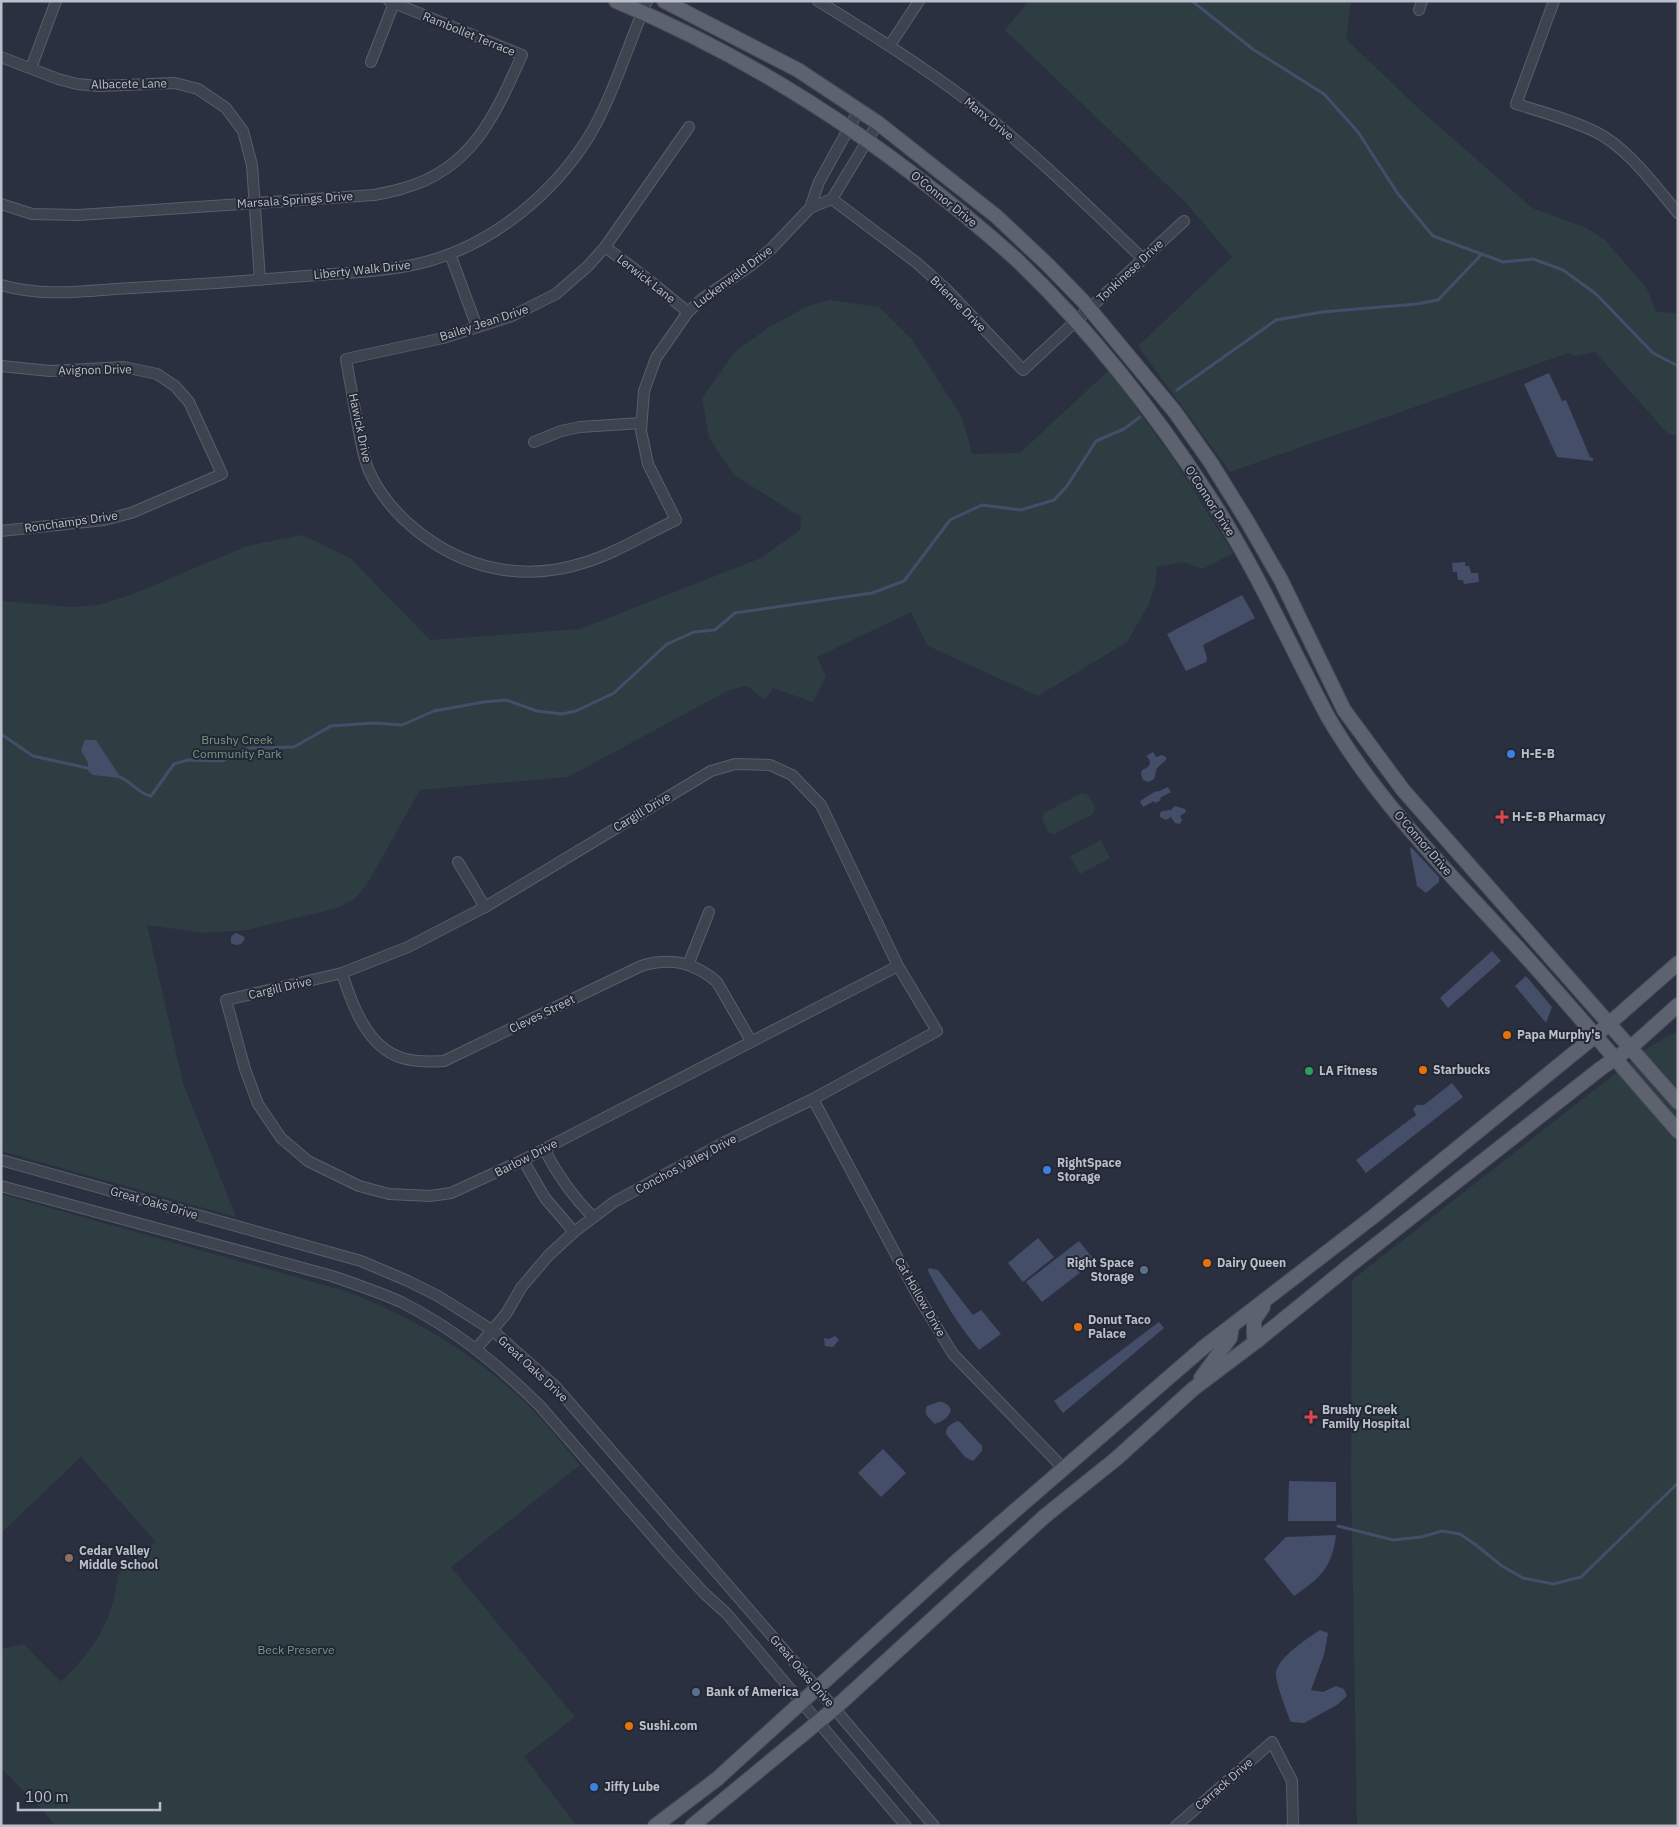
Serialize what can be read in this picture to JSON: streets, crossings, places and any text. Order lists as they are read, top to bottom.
{
  "streets": {
    "main road": ["O'Connor Drive"],
    "street": [
      "Rambollet Terrace",
      "Albacete Lane",
      "Manx Drive",
      "Marsala Springs Drive",
      "Liberty Walk Drive",
      "Tonkinese Drive",
      "Luckenwald Drive",
      "Lerwick Lane",
      "Brienne Drive",
      "Bailey Jean Drive",
      "Avignon Drive",
      "Hawick Drive",
      "Ronchamps Drive",
      "Cargill Drive",
      "Cleves Street",
      "Barlow Drive",
      "Conchos Valley Drive",
      "Great Oaks Drive",
      "Cat Hollow Drive",
      "Carrack Drive"
    ]
  },
  "crossings": [
    ["Rambollet Terrace", "Marsala Springs Drive"],
    ["Albacete Lane", "Marsala Springs Drive"],
    ["Albacete Lane", "Liberty Walk Drive"],
    ["Manx Drive", "Tonkinese Drive"],
    ["O'Connor Drive", "Liberty Walk Drive"],
    ["O'Connor Drive", "Tonkinese Drive"],
    ["O'Connor Drive", "Luckenwald Drive"],
    ["O'Connor Drive", "Brienne Drive"],
    ["Tonkinese Drive", "Brienne Drive"],
    ["Luckenwald Drive", "Lerwick Lane"],
    ["Luckenwald Drive", "Brienne Drive"],
    ["Luckenwald Drive", "Hawick Drive"],
    ["Lerwick Lane", "Bailey Jean Drive"],
    ["Bailey Jean Drive", "Hawick Drive"],
    ["Avignon Drive", "Ronchamps Drive"],
    ["Cargill Drive", "Cleves Street"],
    ["Cargill Drive", "Barlow Drive"],
    ["Cargill Drive", "Conchos Valley Drive"],
    ["Cleves Street", "Barlow Drive"],
    ["Conchos Valley Drive", "Great Oaks Drive"],
    ["Conchos Valley Drive", "Cat Hollow Drive"]
  ],
  "parks": ["Brushy Creek Community Park", "Beck Preserve"],
  "places": {
    "other": [
      "H-E-B",
      "Papa Murphy's",
      "Starbucks",
      "LA Fitness",
      "RightSpace Storage",
      "Dairy Queen",
      "Right Space Storage",
      "Donut Taco Palace",
      "Cedar Valley Middle School",
      "Bank of America",
      "Sushi.com",
      "Jiffy Lube"
    ],
    "health": ["H-E-B Pharmacy", "Brushy Creek Family Hospital"]
  },
  "scale_bar": "100 m"
}
